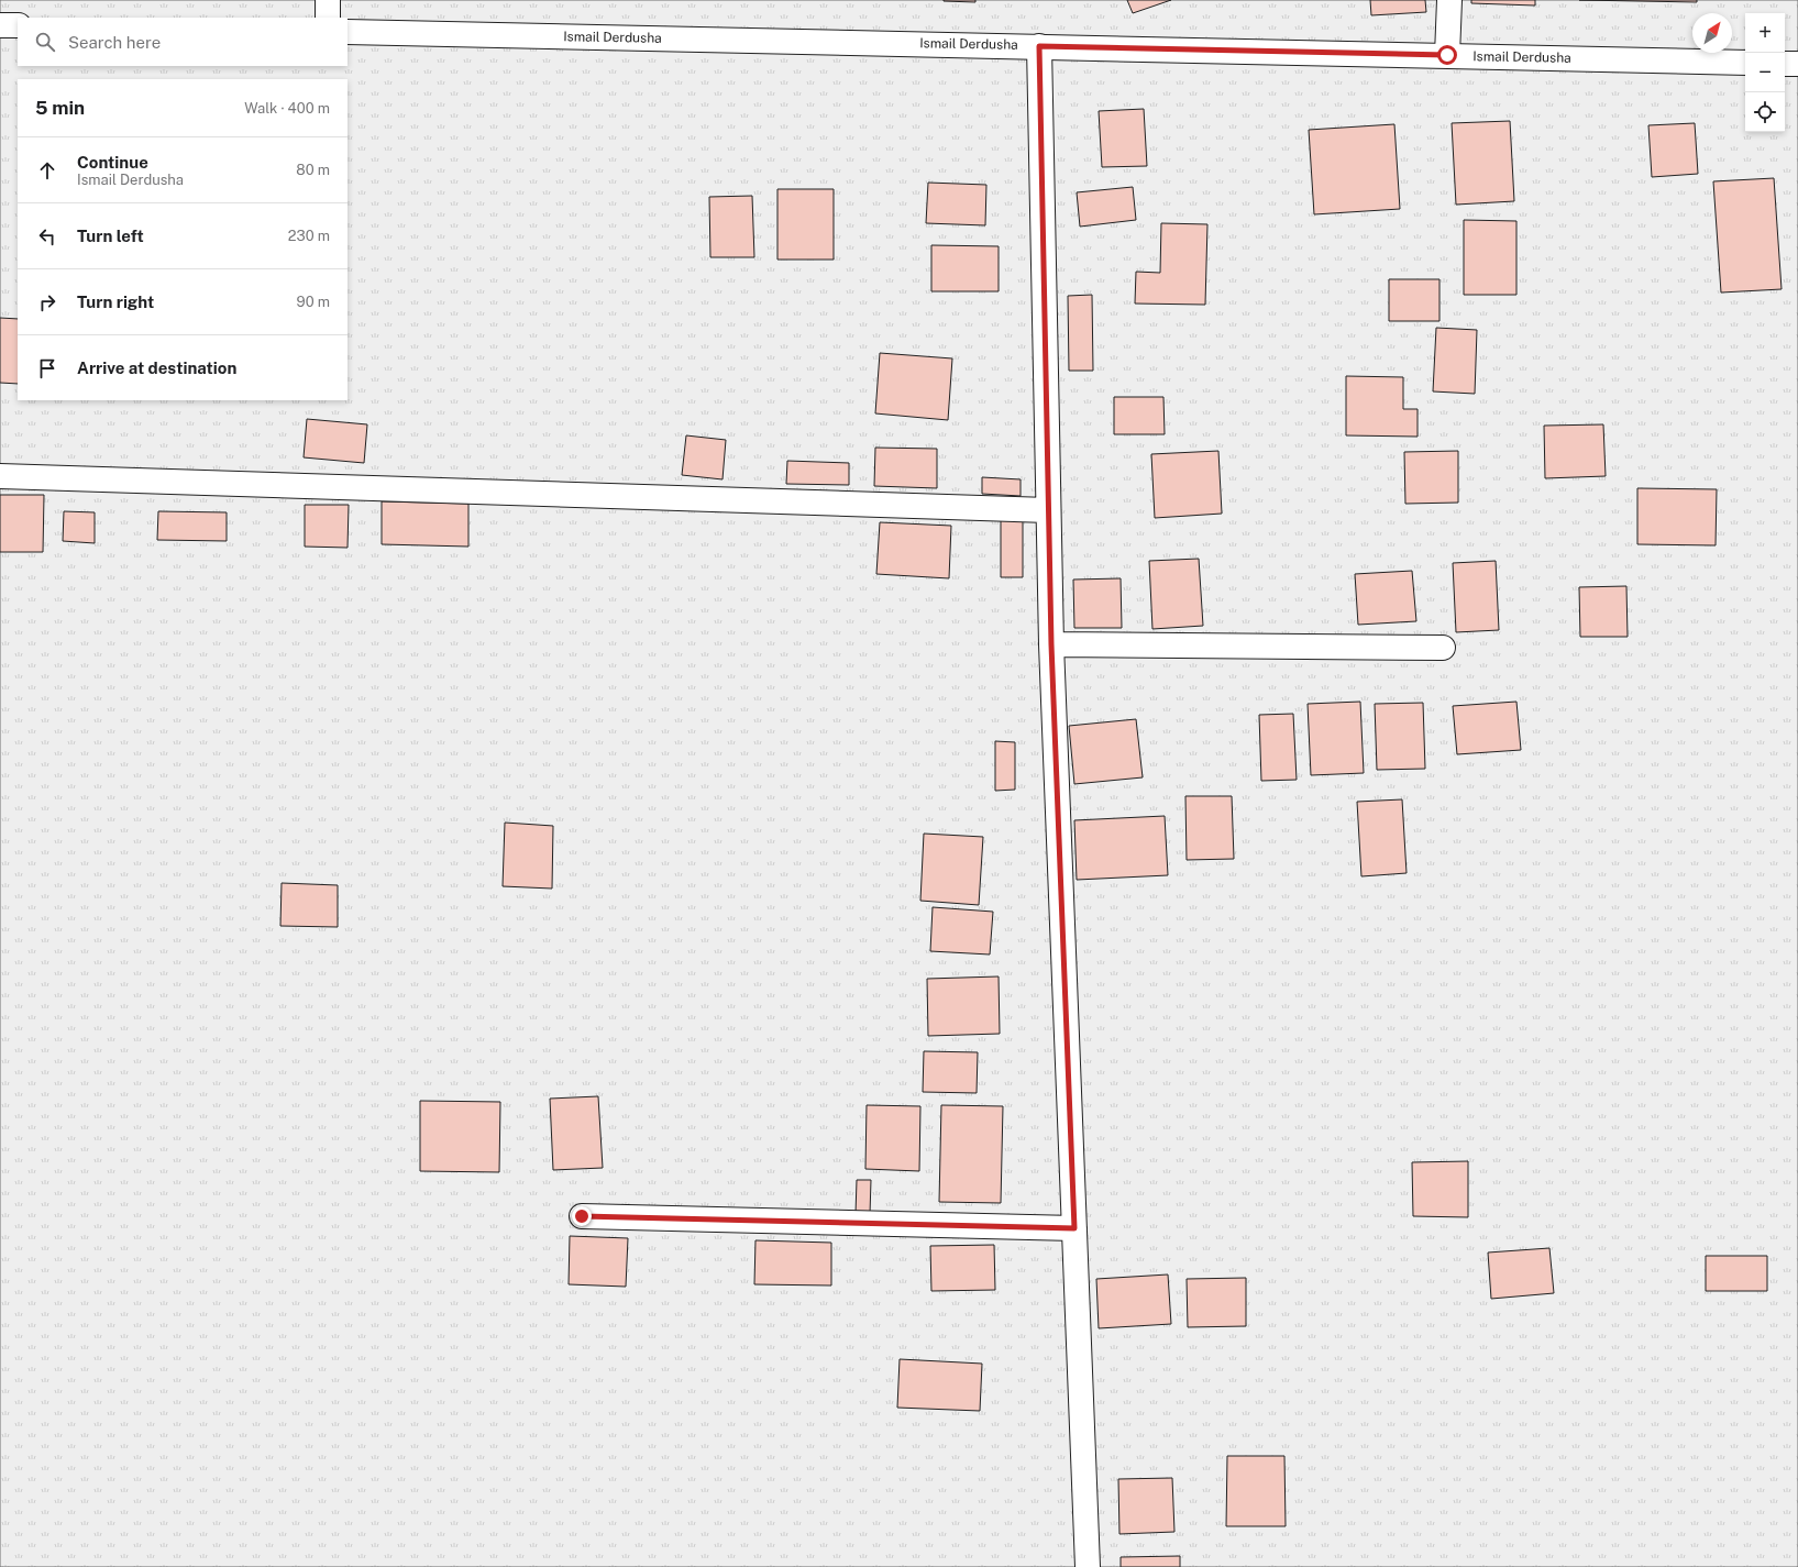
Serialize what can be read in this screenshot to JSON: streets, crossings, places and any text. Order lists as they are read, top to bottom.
{
  "streets": {
    "street": ["Ismail Derdusha"]
  },
  "north": "top right",
  "page": {
    "map_buttons": ["+", "−"],
    "search": "Search here",
    "heading": ["5 min", "Walk · 400 m"],
    "list": [
      ["Continue", "Ismail Derdusha", "80 m"],
      ["Turn left", "230 m"],
      ["Turn right", "90 m"],
      "Arrive at destination"
    ]
  }
}
